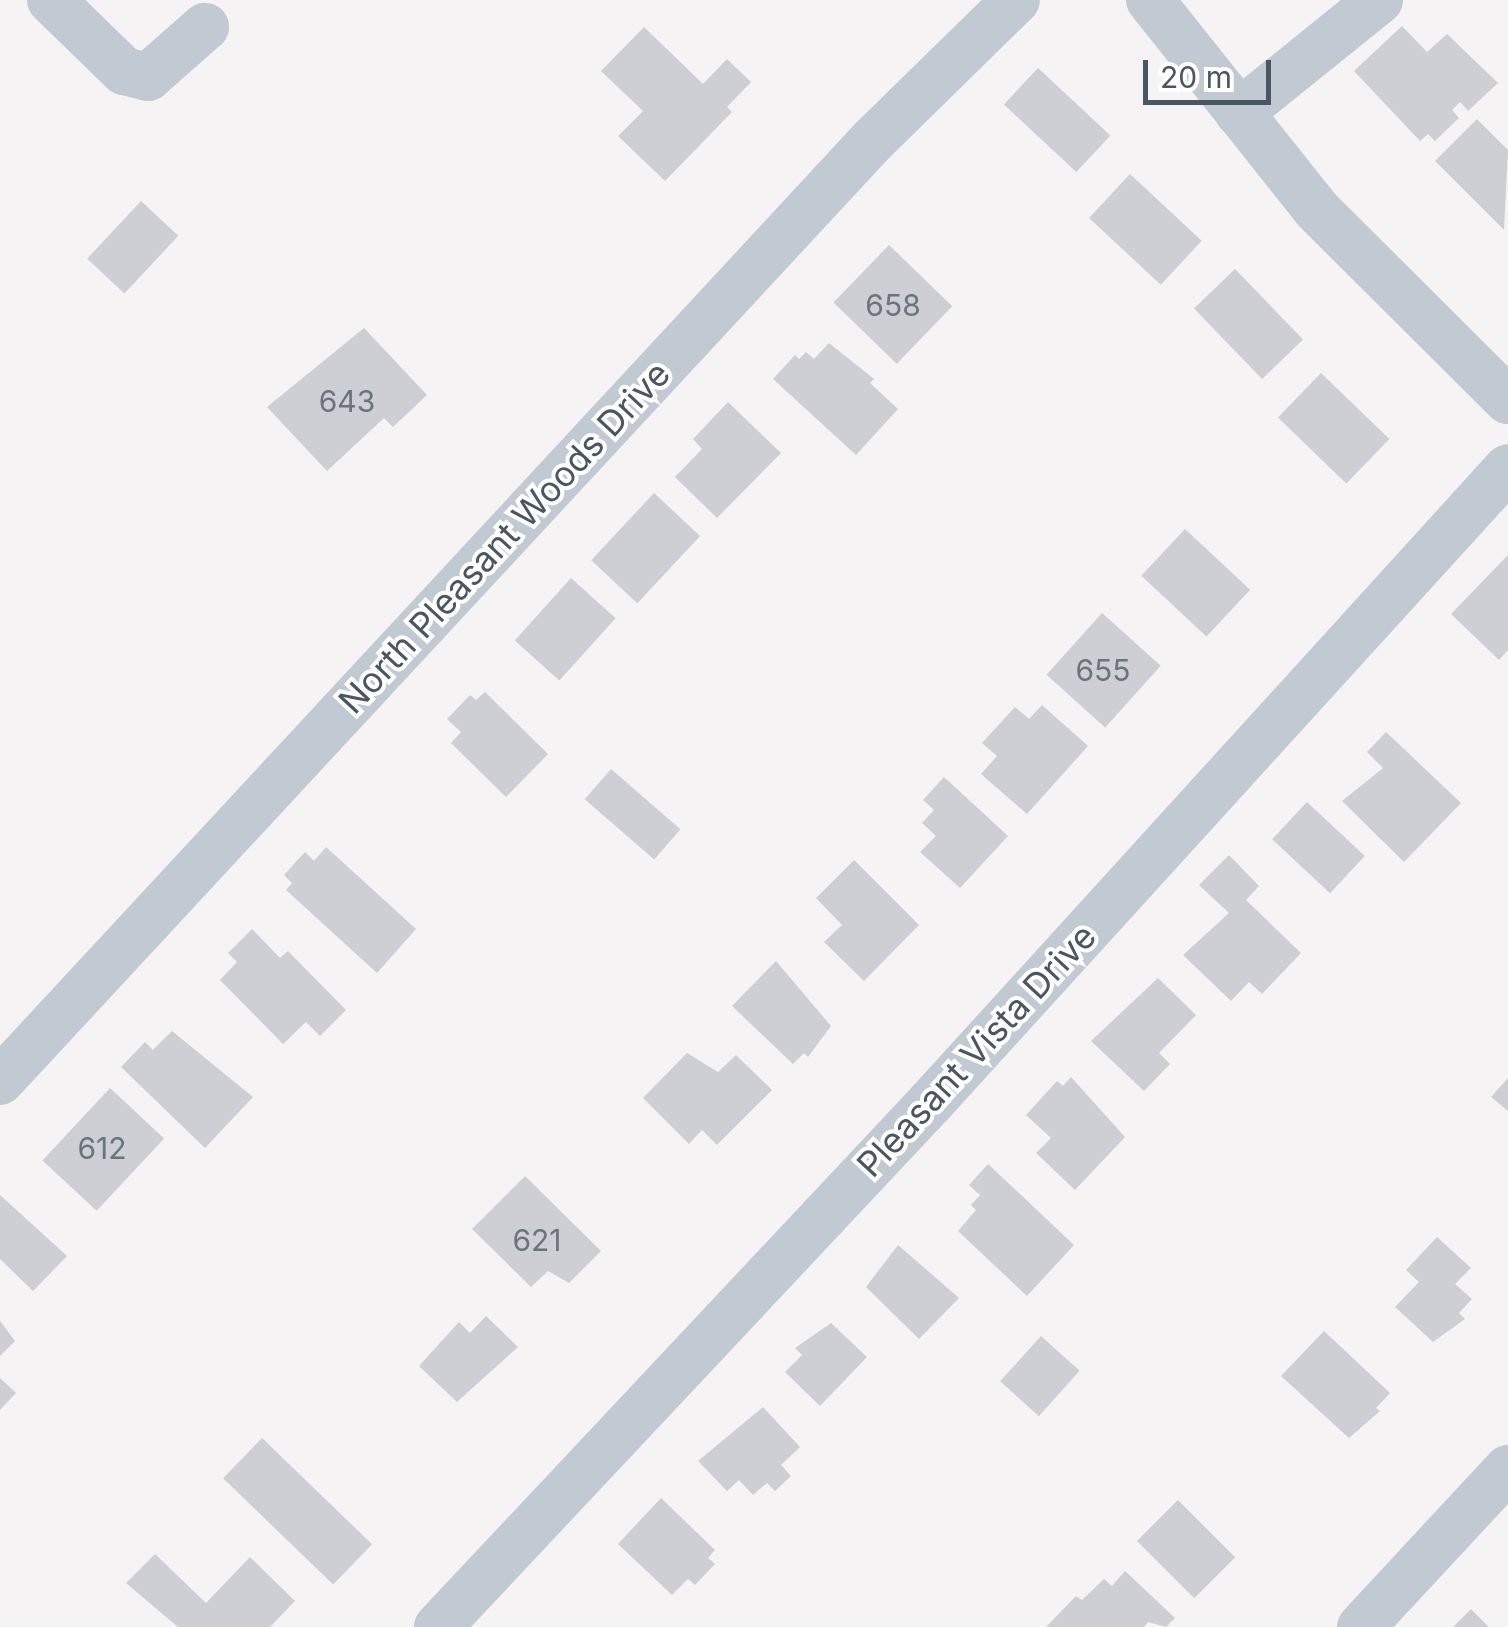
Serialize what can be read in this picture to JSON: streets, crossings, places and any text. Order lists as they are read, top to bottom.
{
  "streets": {
    "street": ["North Pleasant Woods Drive", "Pleasant Vista Drive"]
  },
  "house_numbers": [
    "658",
    "643",
    "655",
    "612",
    "621"
  ],
  "scale_bar": "20 m"
}
